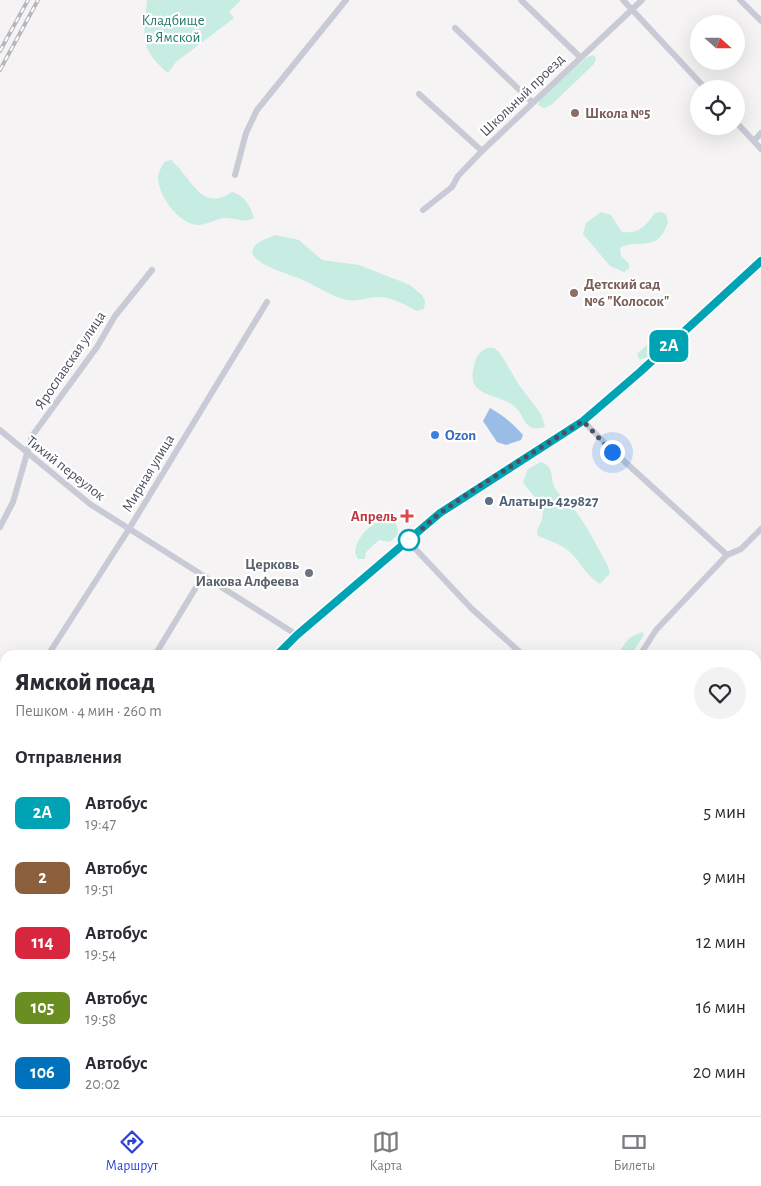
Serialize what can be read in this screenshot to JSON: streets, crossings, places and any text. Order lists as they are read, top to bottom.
{
  "streets": {
    "street": [
      "Школьный проезд",
      "Ярославская улица",
      "Тихий переулок",
      "Мирная улица"
    ]
  },
  "crossings": [
    ["Ярославская улица", "Тихий переулок"],
    ["Тихий переулок", "Мирная улица"]
  ],
  "parks": ["Кладбище в Ямской"],
  "places": {
    "other": [
      "Школа №5",
      "Детский сад №6 \"Колосок\"",
      "Ozon",
      "Алатырь 429827",
      "Церковь Иакова Алфеева"
    ],
    "health": ["Апрель"]
  },
  "lines": ["bus line 2А"],
  "north": "right",
  "page": {
    "on_map": "2А",
    "heading": [
      ["Ямской посад", "Пешком · 4 мин · 260 m"],
      "Отправления"
    ],
    "list": [
      {
        "mark": "2А",
        "name": "Автобус",
        "note": "19:47",
        "value": "5 мин"
      },
      {
        "mark": "2",
        "name": "Автобус",
        "note": "19:51",
        "value": "9 мин"
      },
      {
        "mark": "114",
        "name": "Автобус",
        "note": "19:54",
        "value": "12 мин"
      },
      {
        "mark": "105",
        "name": "Автобус",
        "note": "19:58",
        "value": "16 мин"
      },
      {
        "mark": "106",
        "name": "Автобус",
        "note": "20:02",
        "value": "20 мин"
      }
    ],
    "tabs": ["Маршрут", "Карта", "Билеты"]
  }
}
